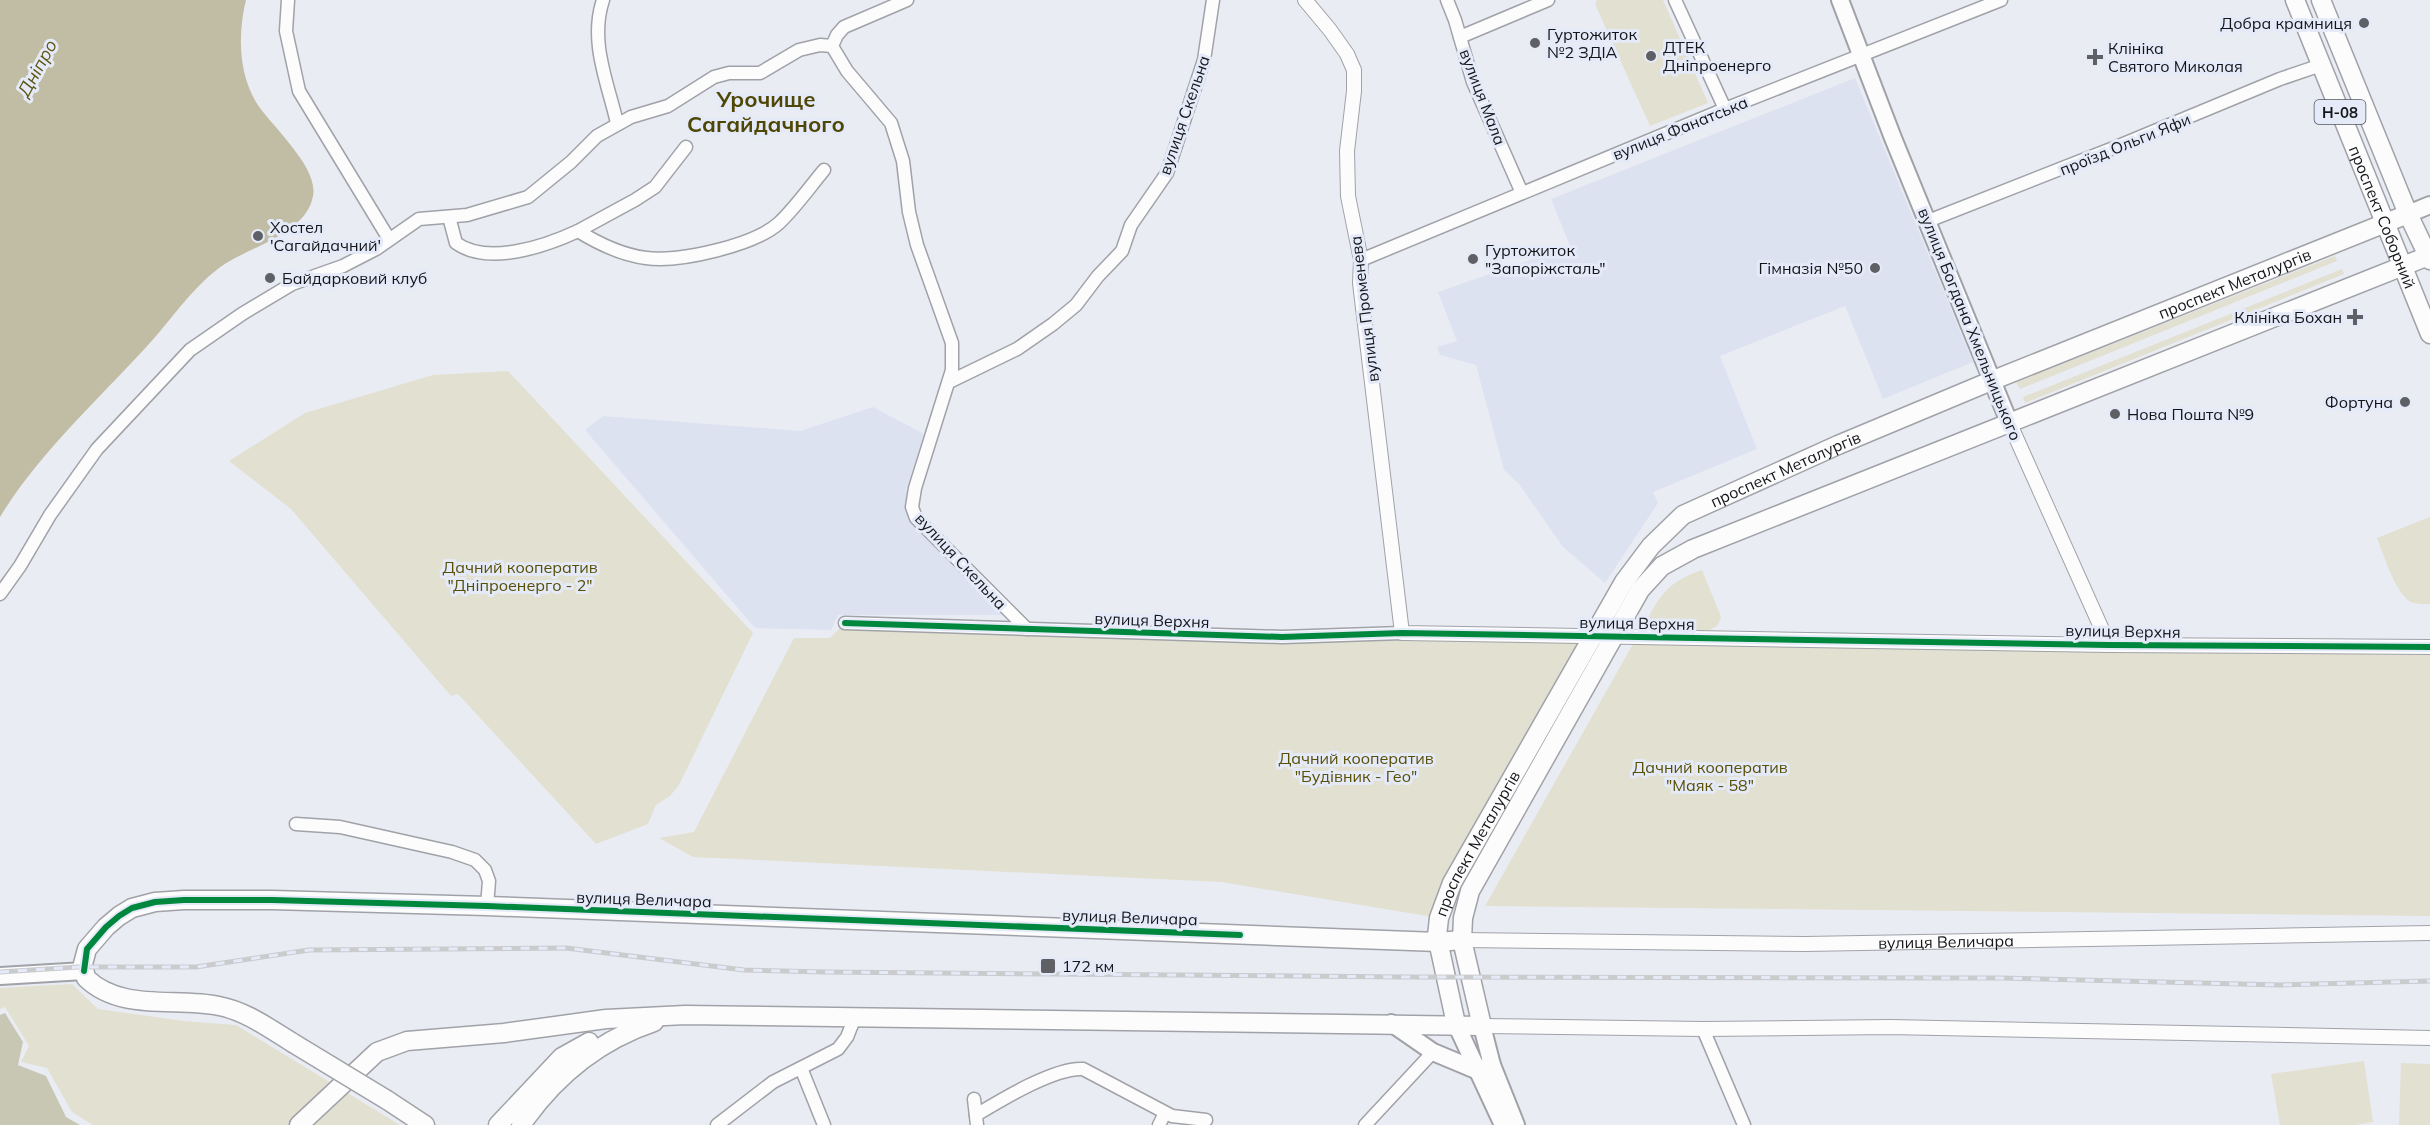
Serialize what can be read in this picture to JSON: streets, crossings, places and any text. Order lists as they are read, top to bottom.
{
  "streets": {
    "main road": [
      "Н-08",
      "проспект Соборний",
      "проспект Металургів",
      "вулиця Богдана Хмельницького",
      "вулиця Величара"
    ],
    "street": [
      "вулиця Мала",
      "вулиця Скельна",
      "вулиця Фанатська",
      "проїзд Ольги Яфи",
      "вулиця Променева",
      "вулиця Верхня"
    ]
  },
  "crossings": [
    ["вулиця Мала", "вулиця Фанатська"],
    ["вулиця Скельна", "вулиця Верхня"],
    ["вулиця Фанатська", "вулиця Променева"],
    ["вулиця Фанатська", "вулиця Богдана Хмельницького"],
    ["проїзд Ольги Яфи", "проспект Соборний"],
    ["проїзд Ольги Яфи", "вулиця Богдана Хмельницького"],
    ["проспект Соборний", "проспект Металургів"],
    ["проспект Металургів", "вулиця Богдана Хмельницького"],
    ["проспект Металургів", "вулиця Верхня"],
    ["проспект Металургів", "вулиця Величара"],
    ["вулиця Променева", "вулиця Верхня"],
    ["вулиця Богдана Хмельницького", "вулиця Верхня"]
  ],
  "districts": ["Урочище Сагайдачного"],
  "water": ["Дніпро"],
  "parks": ["Дачний кооператив \"Дніпроенерго - 2\"", "Дачний кооператив \"Будівник - Гео\"", "Дачний кооператив \"Маяк - 58\""],
  "places": {
    "other": [
      "Добра крамниця",
      "Гуртожиток №2 ЗДІА",
      "ДТЕК Дніпроенерго",
      "Хостел 'Сагайдачний'",
      "Гуртожиток \"Запоріжсталь\"",
      "Гімназія №50",
      "Байдарковий клуб",
      "Фортуна",
      "Нова Пошта №9"
    ],
    "health": ["Клініка Святого Миколая", "Клініка Бохан"],
    "transit": ["172 км"]
  }
}
